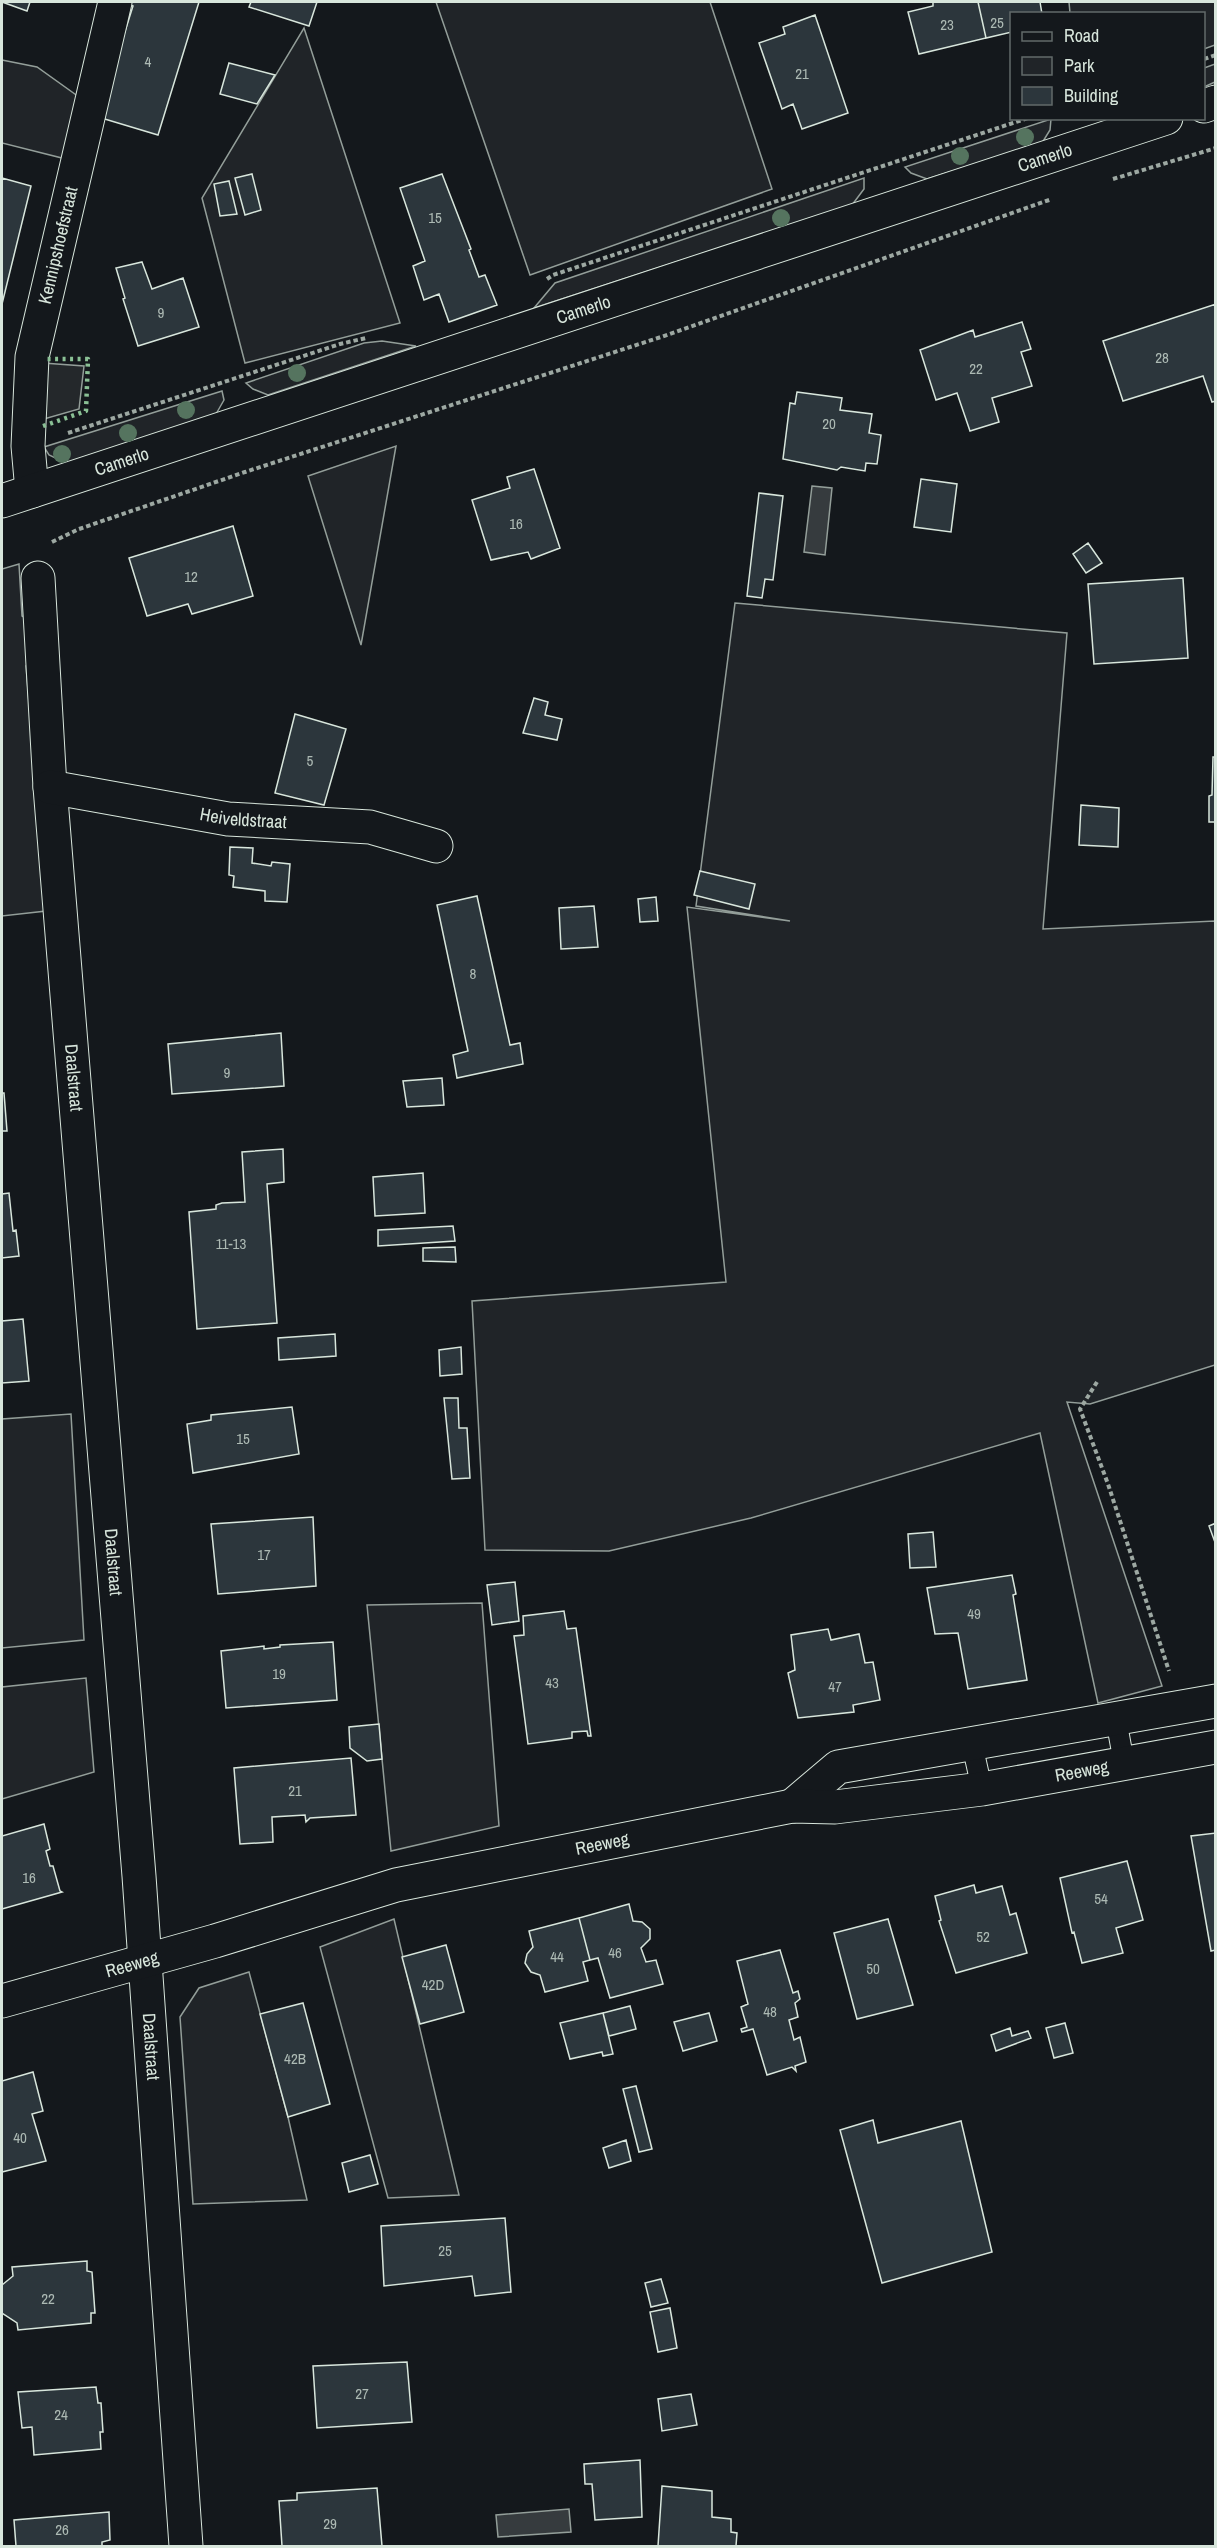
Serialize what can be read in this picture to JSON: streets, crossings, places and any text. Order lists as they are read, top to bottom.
{
  "streets": {
    "street": [
      "Camerlo",
      "Kennipshoefstraat",
      "Heiveldstraat",
      "Daalstraat",
      "Reeweg"
    ]
  },
  "crossings": [
    ["Camerlo", "Kennipshoefstraat"],
    ["Heiveldstraat", "Daalstraat"],
    ["Daalstraat", "Reeweg"]
  ],
  "house_numbers": [
    "25",
    "23",
    "4",
    "21",
    "15",
    "9",
    "28",
    "22",
    "20",
    "16",
    "12",
    "5",
    "8",
    "9",
    "11-13",
    "15",
    "17",
    "49",
    "19",
    "43",
    "47",
    "21",
    "16",
    "54",
    "52",
    "46",
    "44",
    "50",
    "42D",
    "48",
    "42B",
    "40",
    "25",
    "22",
    "27",
    "24",
    "29",
    "26"
  ],
  "legend": ["Road", "Park", "Building"]
}
